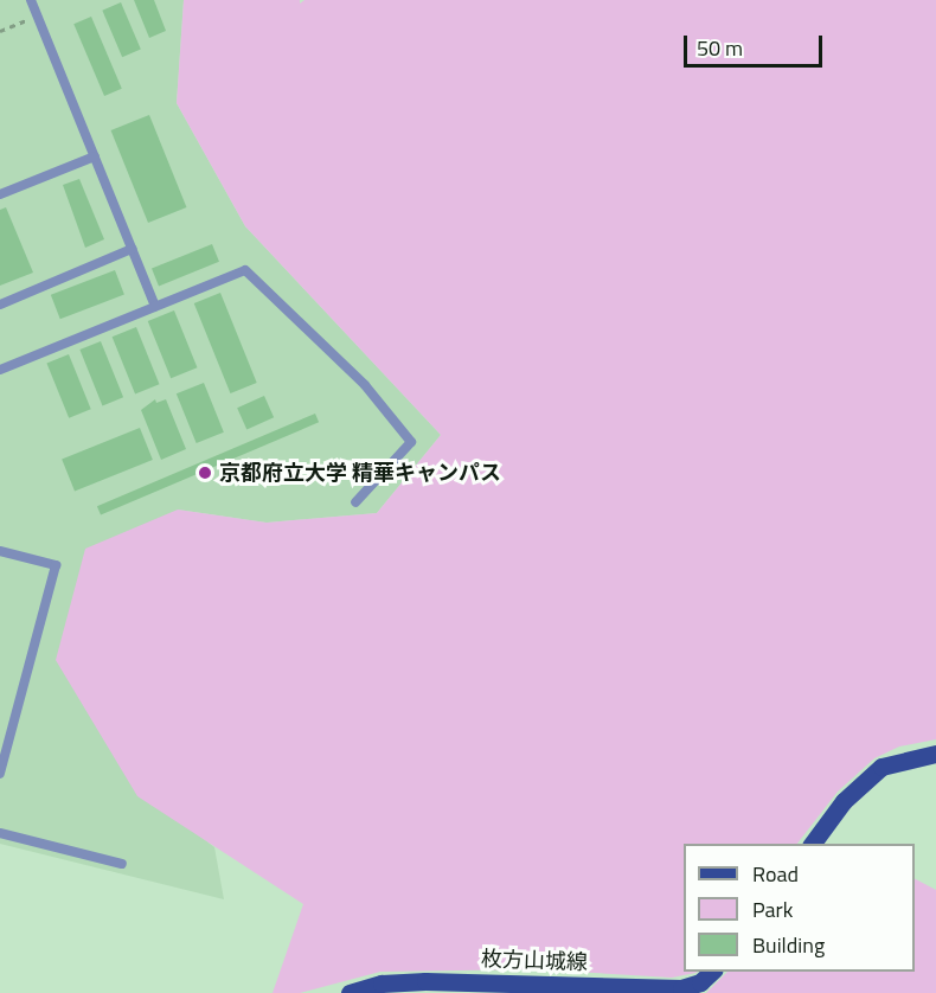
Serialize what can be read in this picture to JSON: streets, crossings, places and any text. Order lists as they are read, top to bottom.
{
  "streets": {
    "main road": ["枚方山城線"]
  },
  "places": ["京都府立大学 精華キャンパス"],
  "legend": ["Road", "Park", "Building"],
  "scale_bar": "50 m"
}
